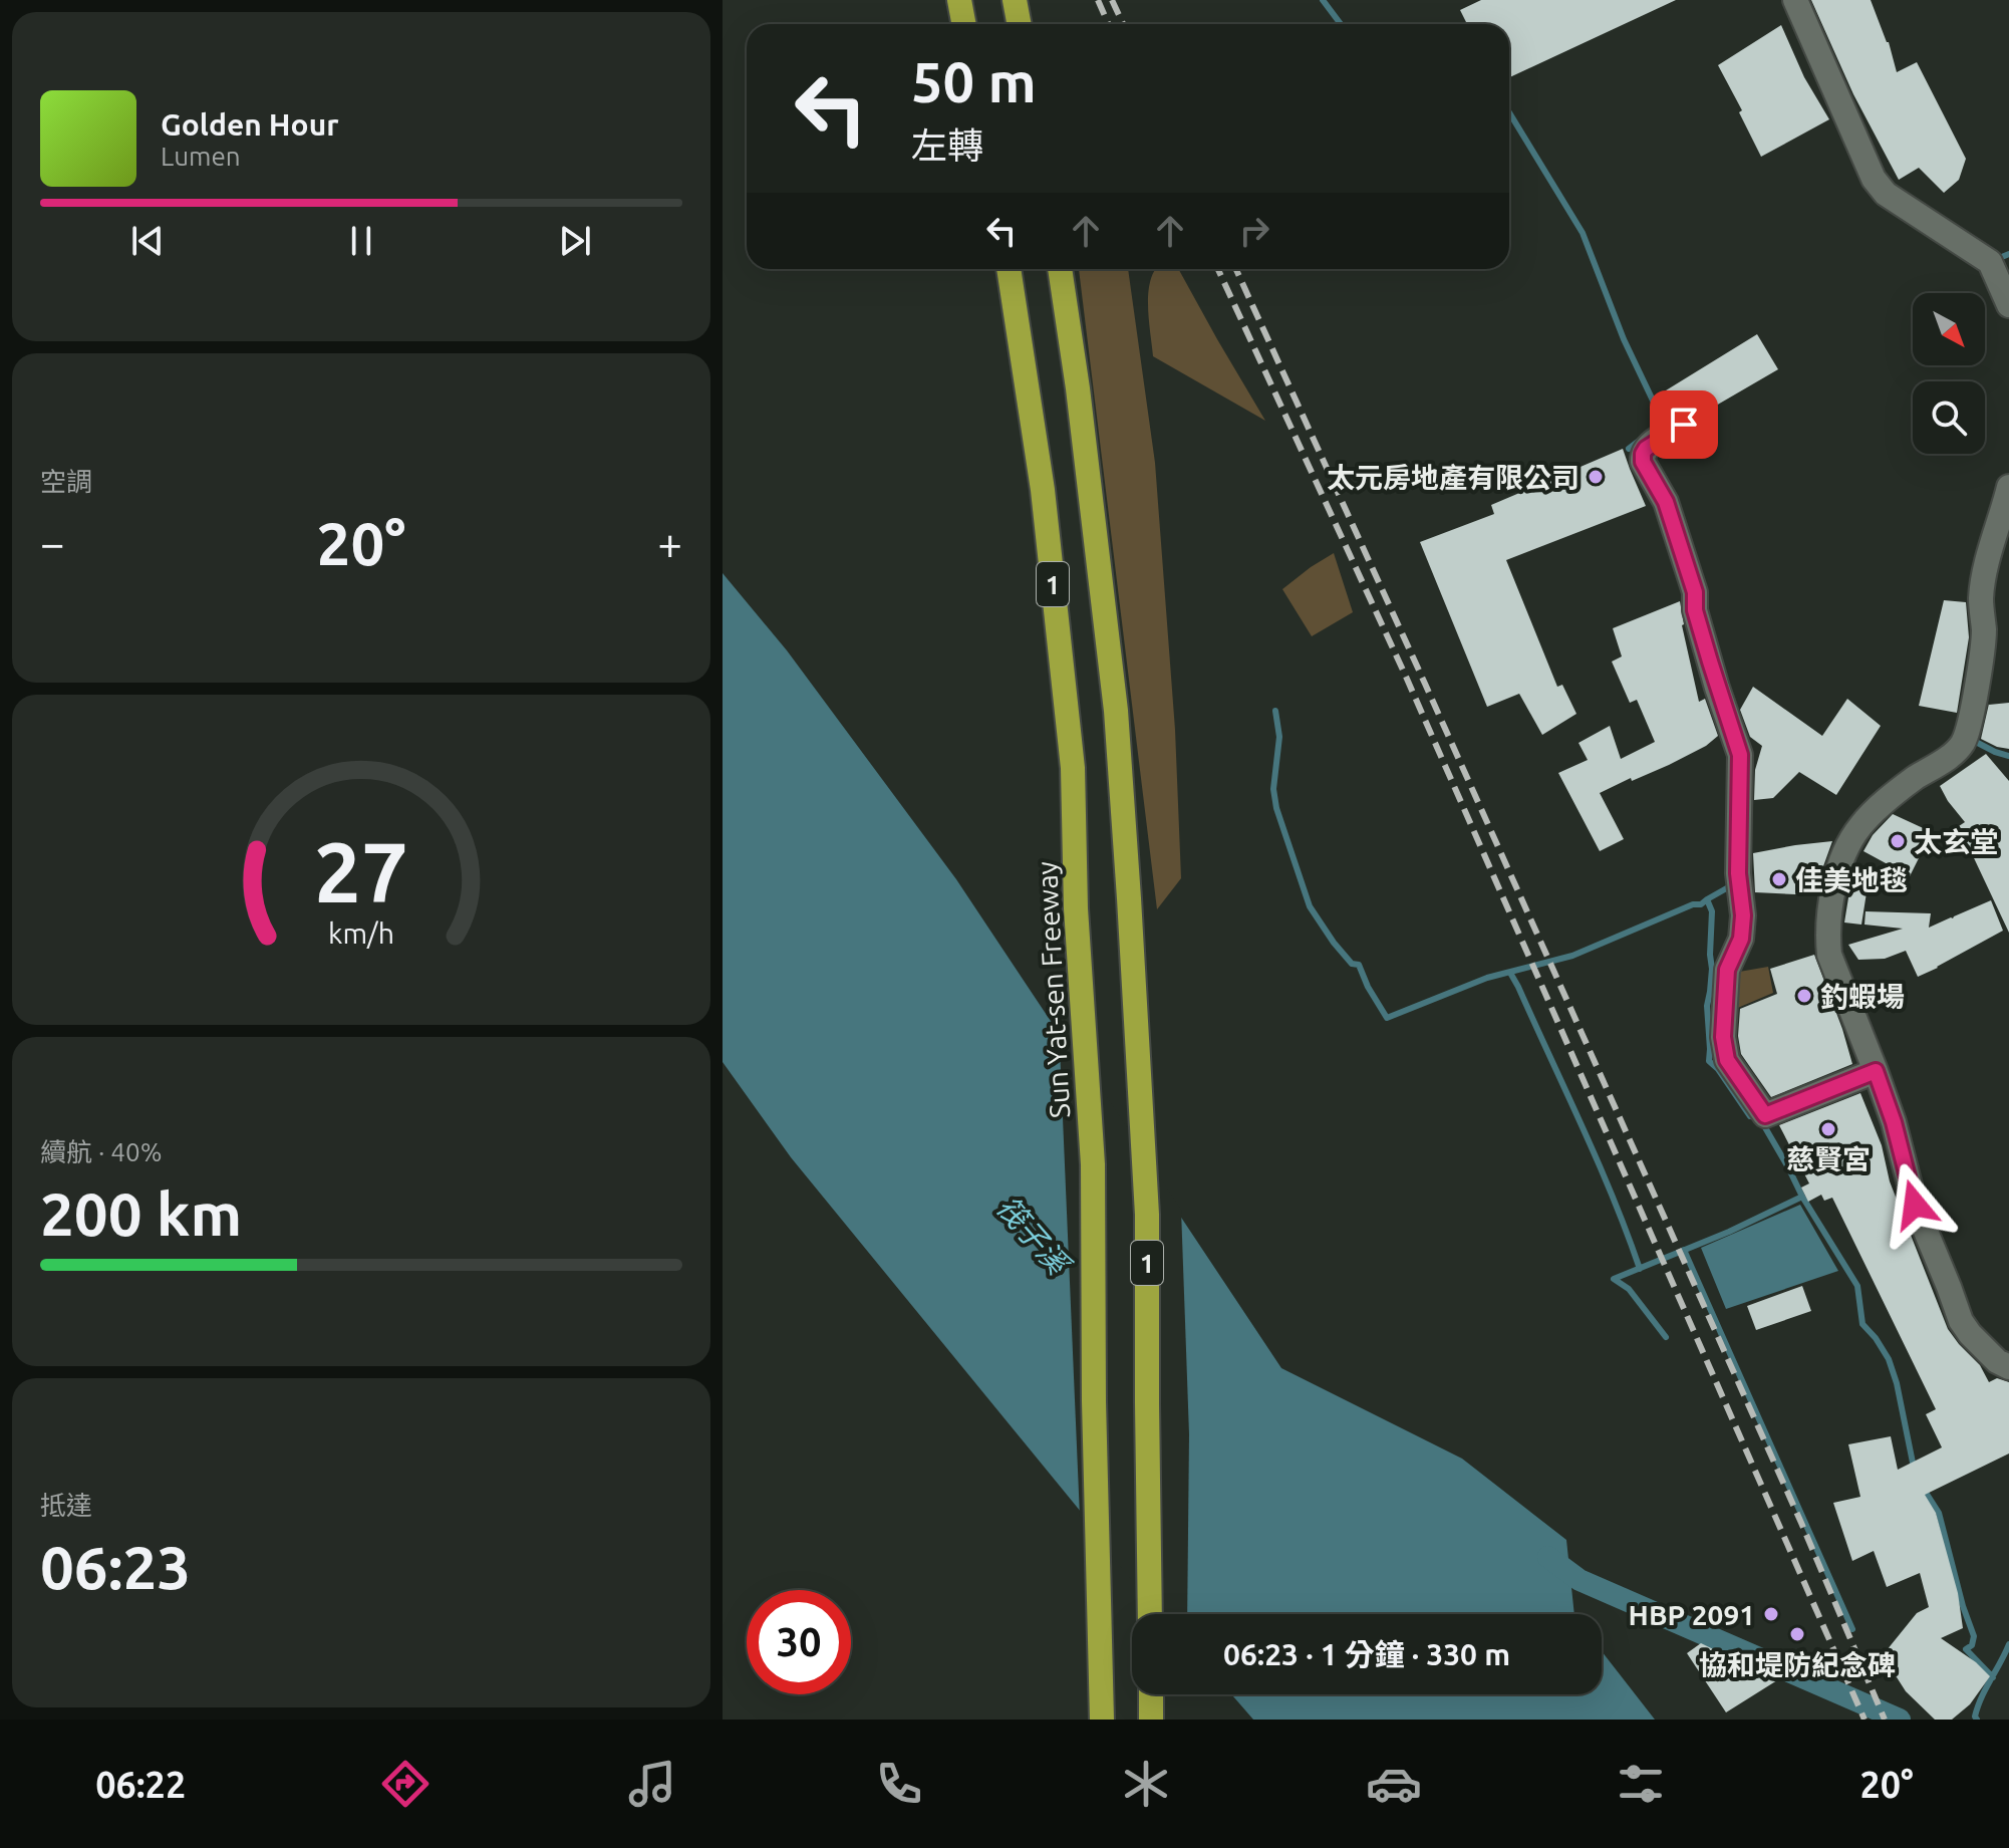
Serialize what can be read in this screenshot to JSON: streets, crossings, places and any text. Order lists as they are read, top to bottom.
{
  "streets": {
    "highway": ["1", "Sun Yat-sen Freeway"]
  },
  "water": ["筏子溪"],
  "places": [
    "太元房地產有限公司",
    "太玄堂",
    "佳美地毯",
    "釣蝦場",
    "慈賢宮",
    "HBP 2091",
    "協和堤防紀念碑"
  ],
  "north": "bottom right",
  "page": {
    "turn": ["50 m", "左轉"],
    "song": ["Golden Hour", "Lumen"],
    "tile": [
      "空調",
      ["續航 · 40%", "200 km"],
      ["抵達", "06:23"]
    ],
    "heat": ["−", "20°", "+"],
    "limit": "30",
    "trip": "06:23 · 1 分鐘 · 330 m",
    "tabs": ["06:22", "20°"],
    "gauge": ["27", "km/h"]
  }
}
